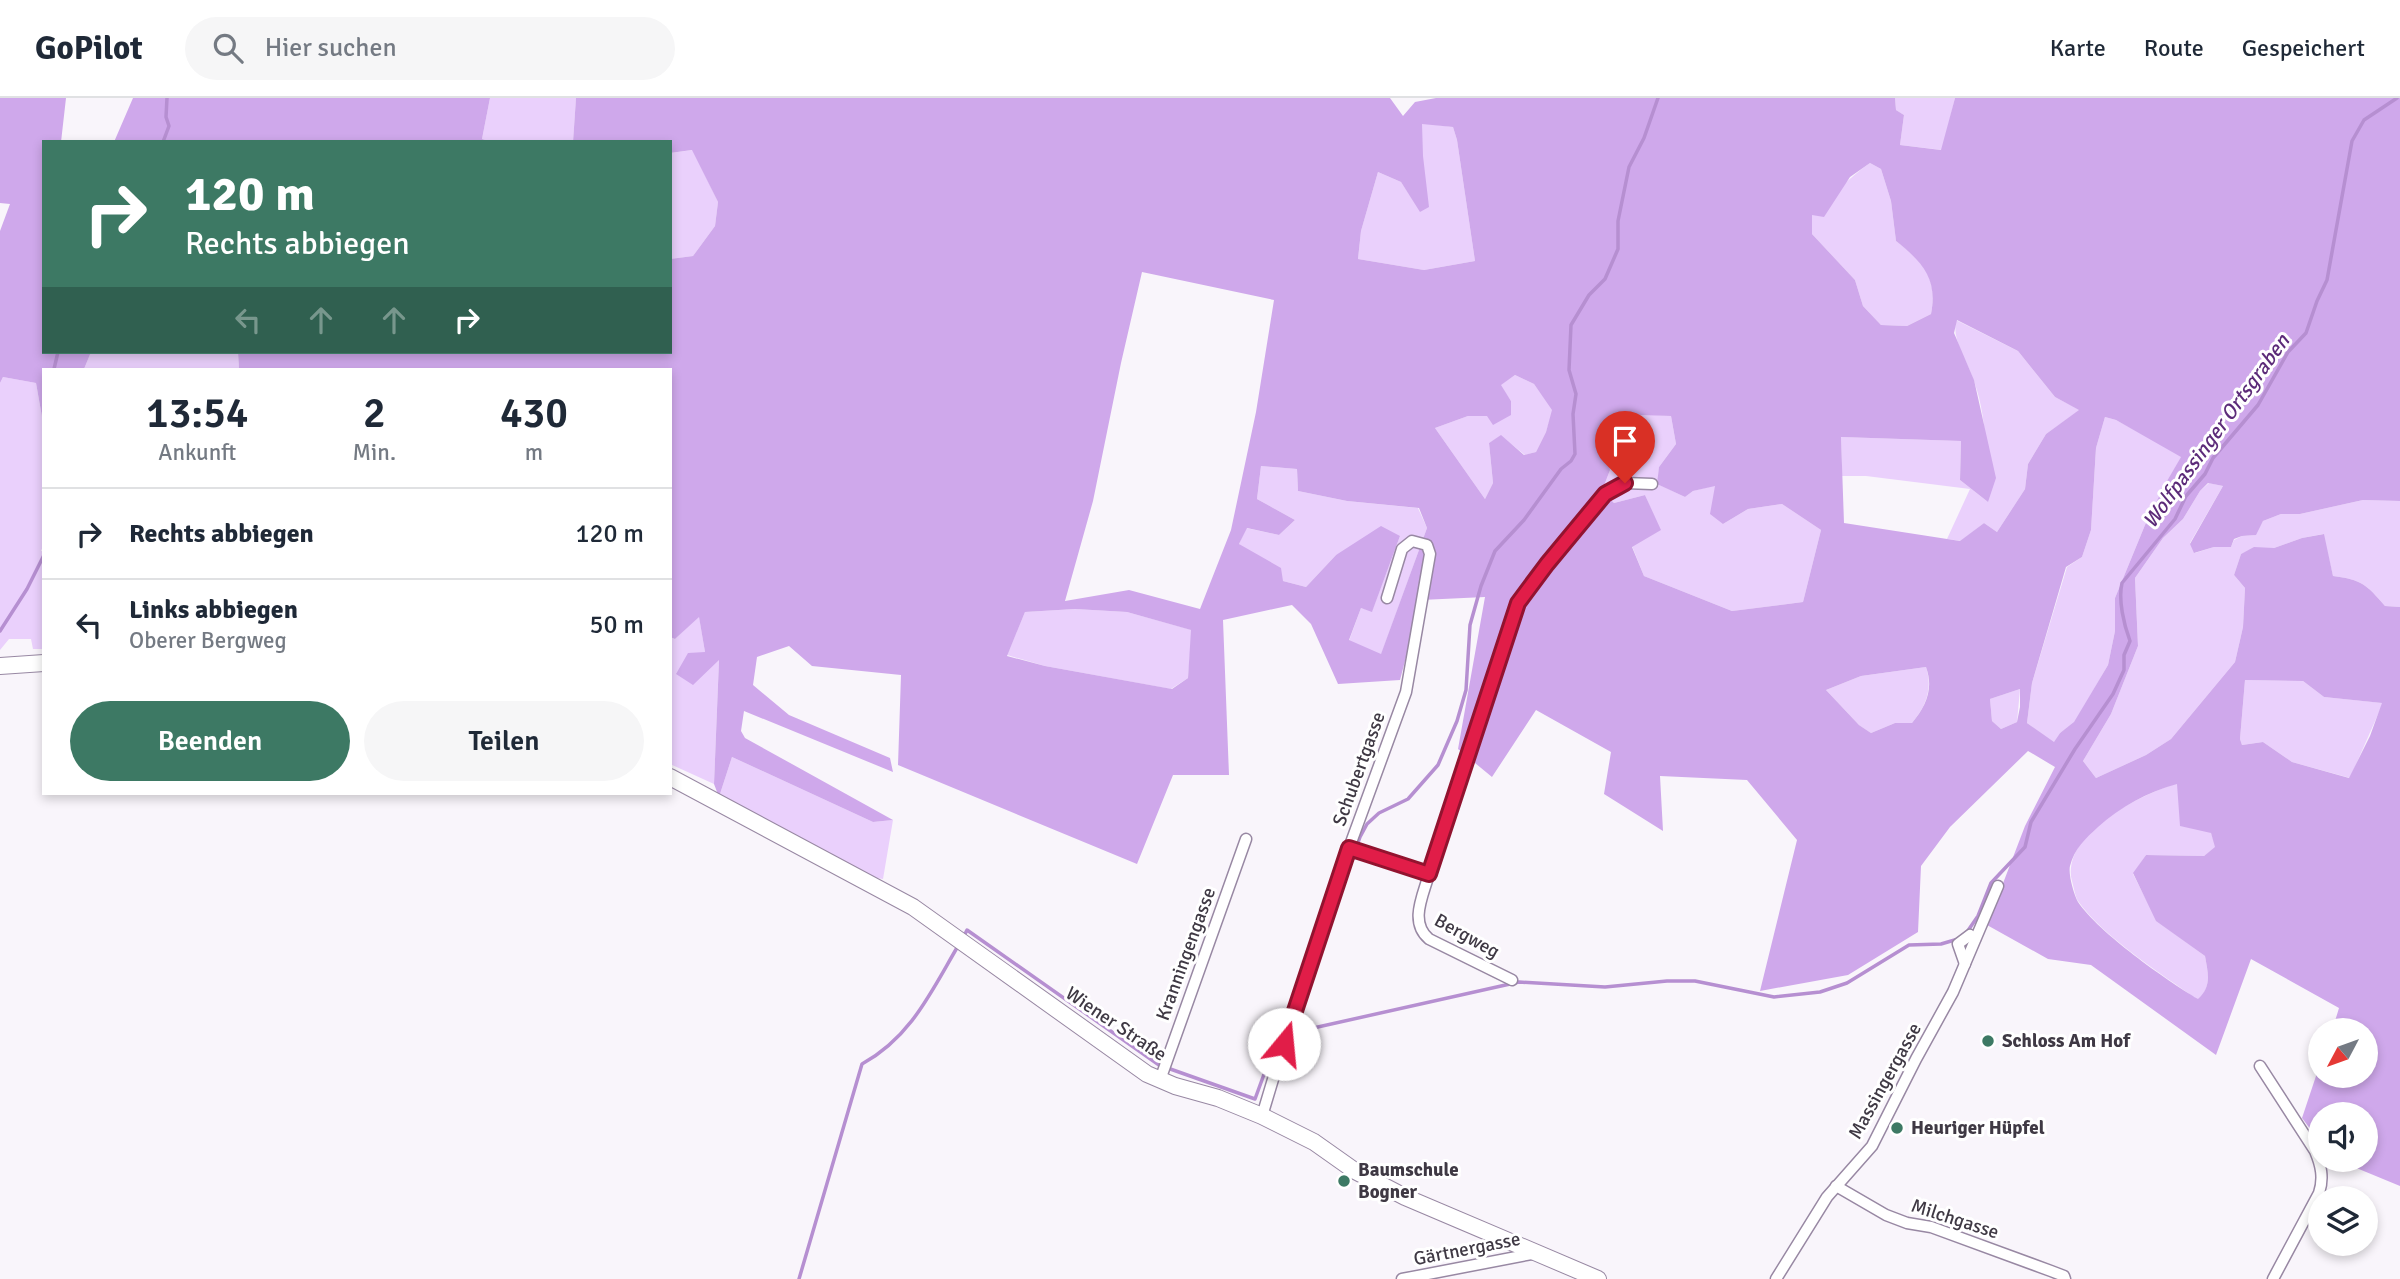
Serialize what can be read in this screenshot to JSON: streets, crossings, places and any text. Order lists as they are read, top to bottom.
{
  "streets": {
    "main road": ["Wiener Straße"],
    "street": [
      "Schubertgasse",
      "Bergweg",
      "Kranningengasse",
      "Massingergasse",
      "Milchgasse",
      "Gärtnergasse"
    ]
  },
  "crossings": [
    ["Schubertgasse", "Wiener Straße"],
    ["Kranningengasse", "Wiener Straße"],
    ["Wiener Straße", "Gärtnergasse"],
    ["Massingergasse", "Milchgasse"]
  ],
  "water": ["Wolfpassinger Ortsgraben"],
  "places": ["Schloss Am Hof", "Heuriger Hüpfel", "Baumschule Bogner"],
  "north": "bottom left",
  "page": {
    "header": "GoPilot",
    "search": "Hier suchen",
    "nav": ["Karte", "Route", "Gespeichert"],
    "turn": ["120 m", "Rechts abbiegen"],
    "eta": [
      "13:54",
      "Ankunft",
      "2",
      "Min.",
      "430",
      "m"
    ],
    "list": [
      {
        "name": "Rechts abbiegen",
        "value": "120 m"
      },
      {
        "name": "Links abbiegen",
        "note": "Oberer Bergweg",
        "value": "50 m"
      }
    ],
    "buttons": ["Beenden", "Teilen"]
  }
}
